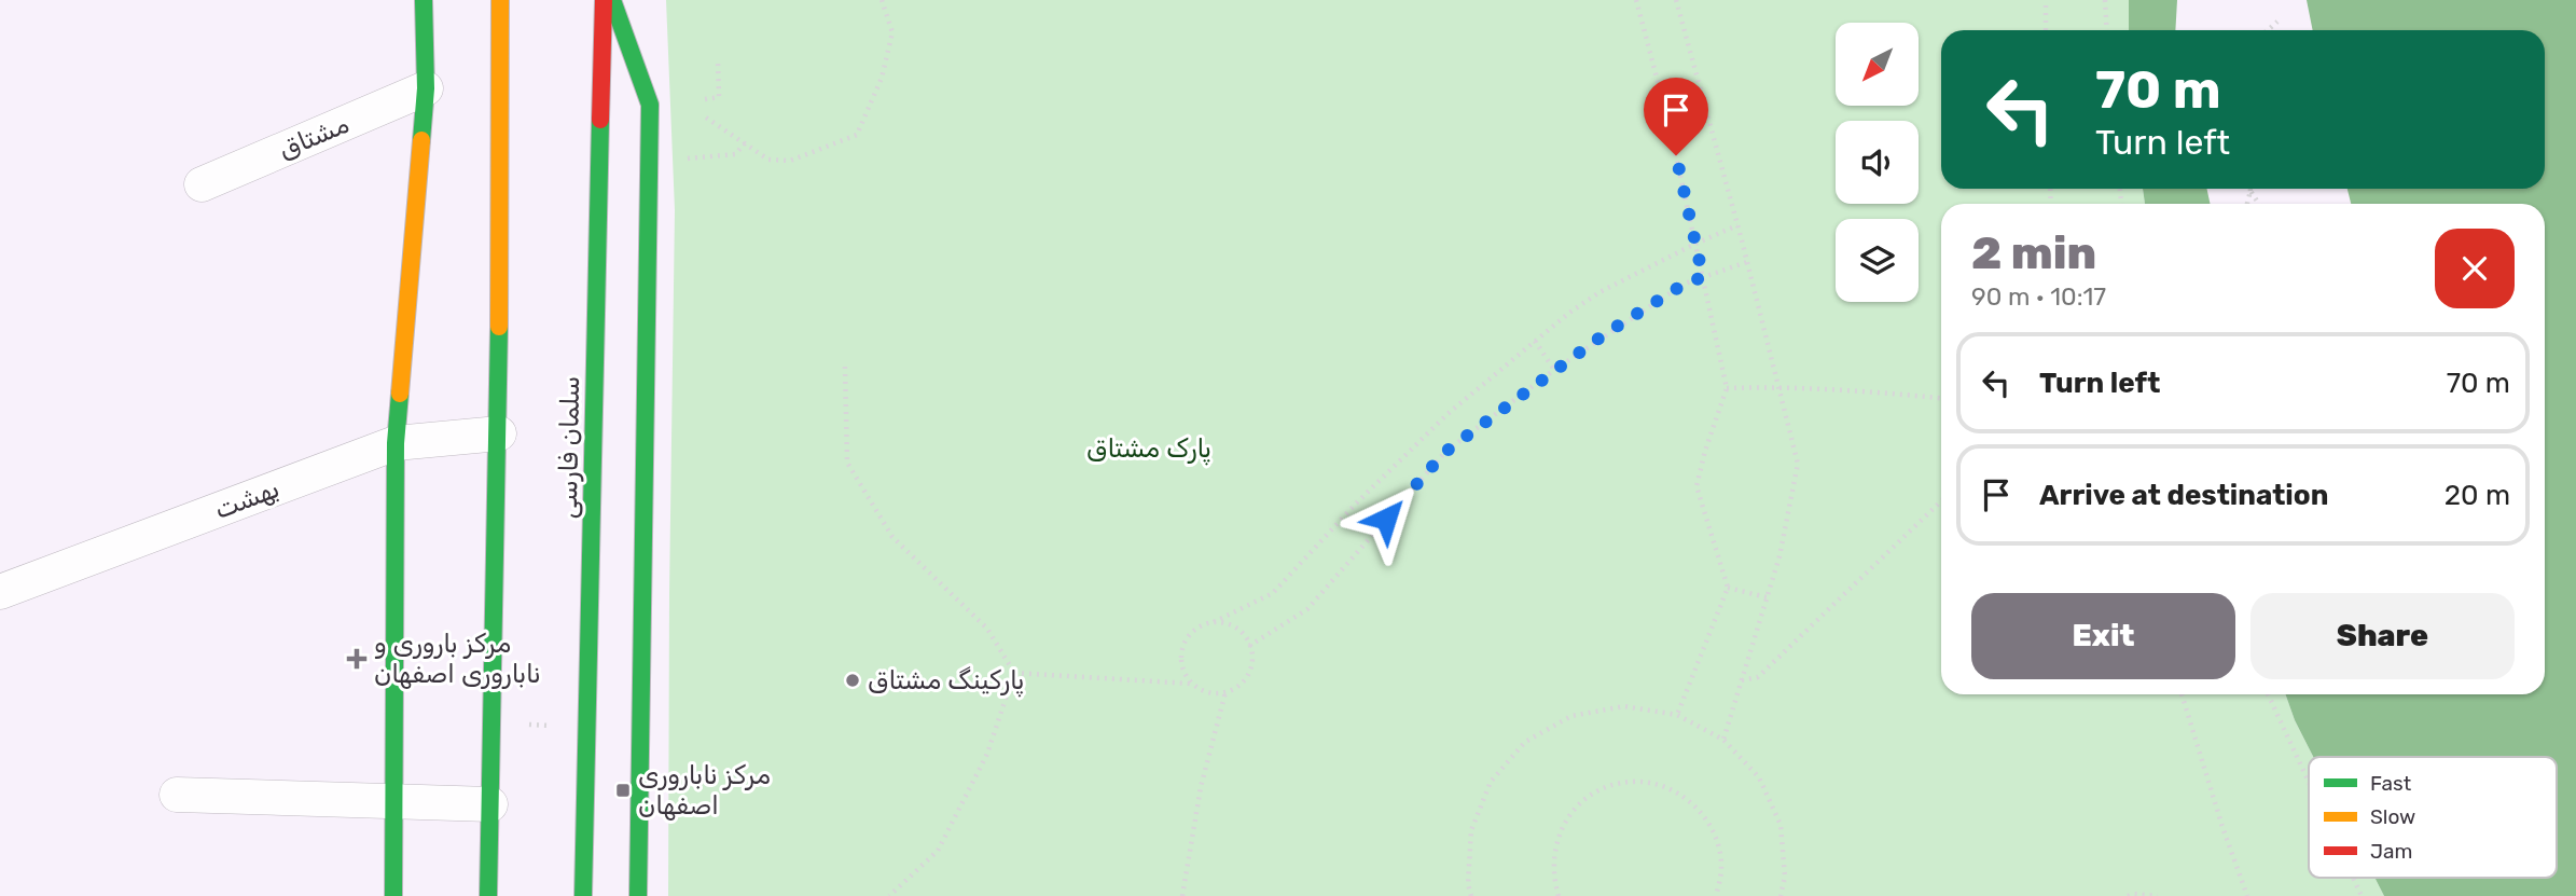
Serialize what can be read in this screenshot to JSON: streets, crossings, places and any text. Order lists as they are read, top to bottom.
{
  "streets": {
    "main road": ["سلمان فارسی"],
    "street": ["مشتاق", "بهشت"]
  },
  "parks": ["پارک مشتاق"],
  "places": {
    "health": ["مرکز باروری و ناباروری اصفهان"],
    "other": ["پارکینگ مشتاق"],
    "transit": ["مرکز ناباروری اصفهان"]
  },
  "legend": ["Fast", "Slow", "Jam"],
  "north": "bottom left",
  "page": {
    "turn": ["70 m", "Turn left"],
    "heading": ["2 min", "90 m · 10:17"],
    "list": [
      {
        "name": "Turn left",
        "value": "70 m"
      },
      {
        "name": "Arrive at destination",
        "value": "20 m"
      }
    ],
    "buttons": ["Exit", "Share"]
  }
}
